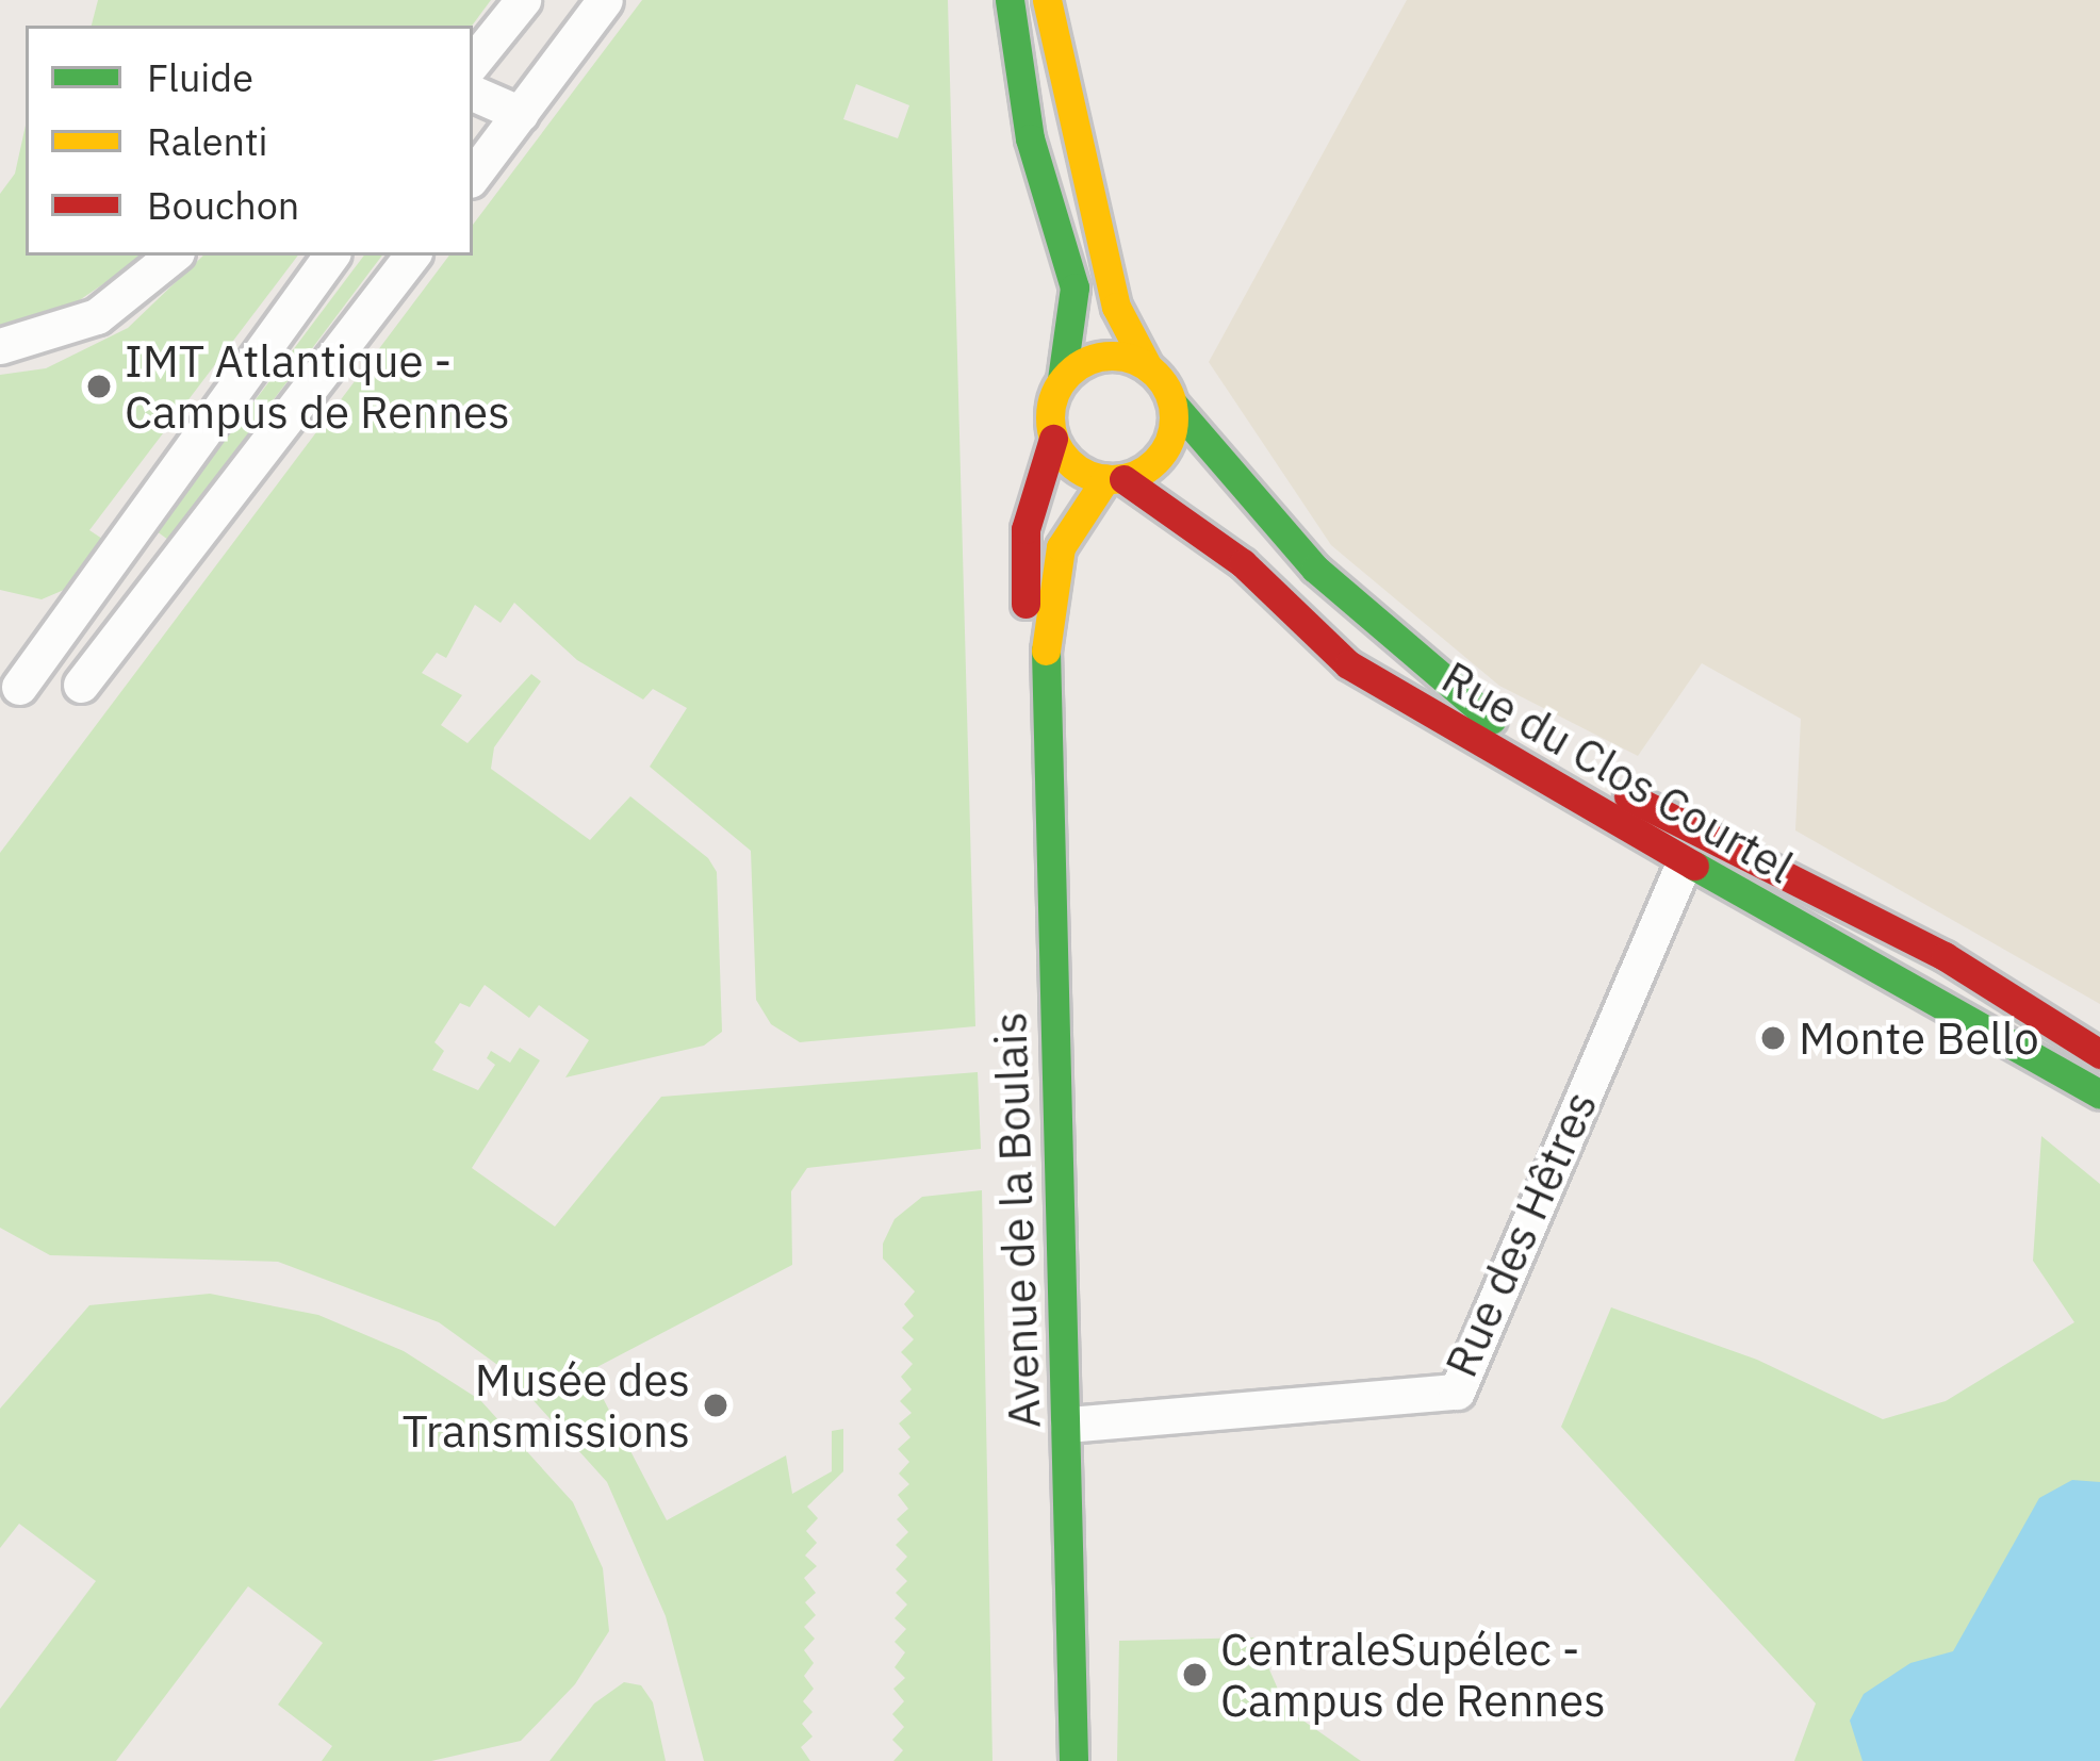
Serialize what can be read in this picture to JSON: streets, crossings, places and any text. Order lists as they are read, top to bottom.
{
  "streets": {
    "main road": ["Rue du Clos Courtel", "Avenue de la Boulais"],
    "street": ["Rue des Hêtres"]
  },
  "crossings": [
    ["Rue du Clos Courtel", "Avenue de la Boulais"],
    ["Rue du Clos Courtel", "Rue des Hêtres"],
    ["Avenue de la Boulais", "Rue des Hêtres"]
  ],
  "places": [
    "IMT Atlantique - Campus de Rennes",
    "Monte Bello",
    "Musée des Transmissions",
    "CentraleSupélec - Campus de Rennes"
  ],
  "legend": ["Fluide", "Ralenti", "Bouchon"]
}
